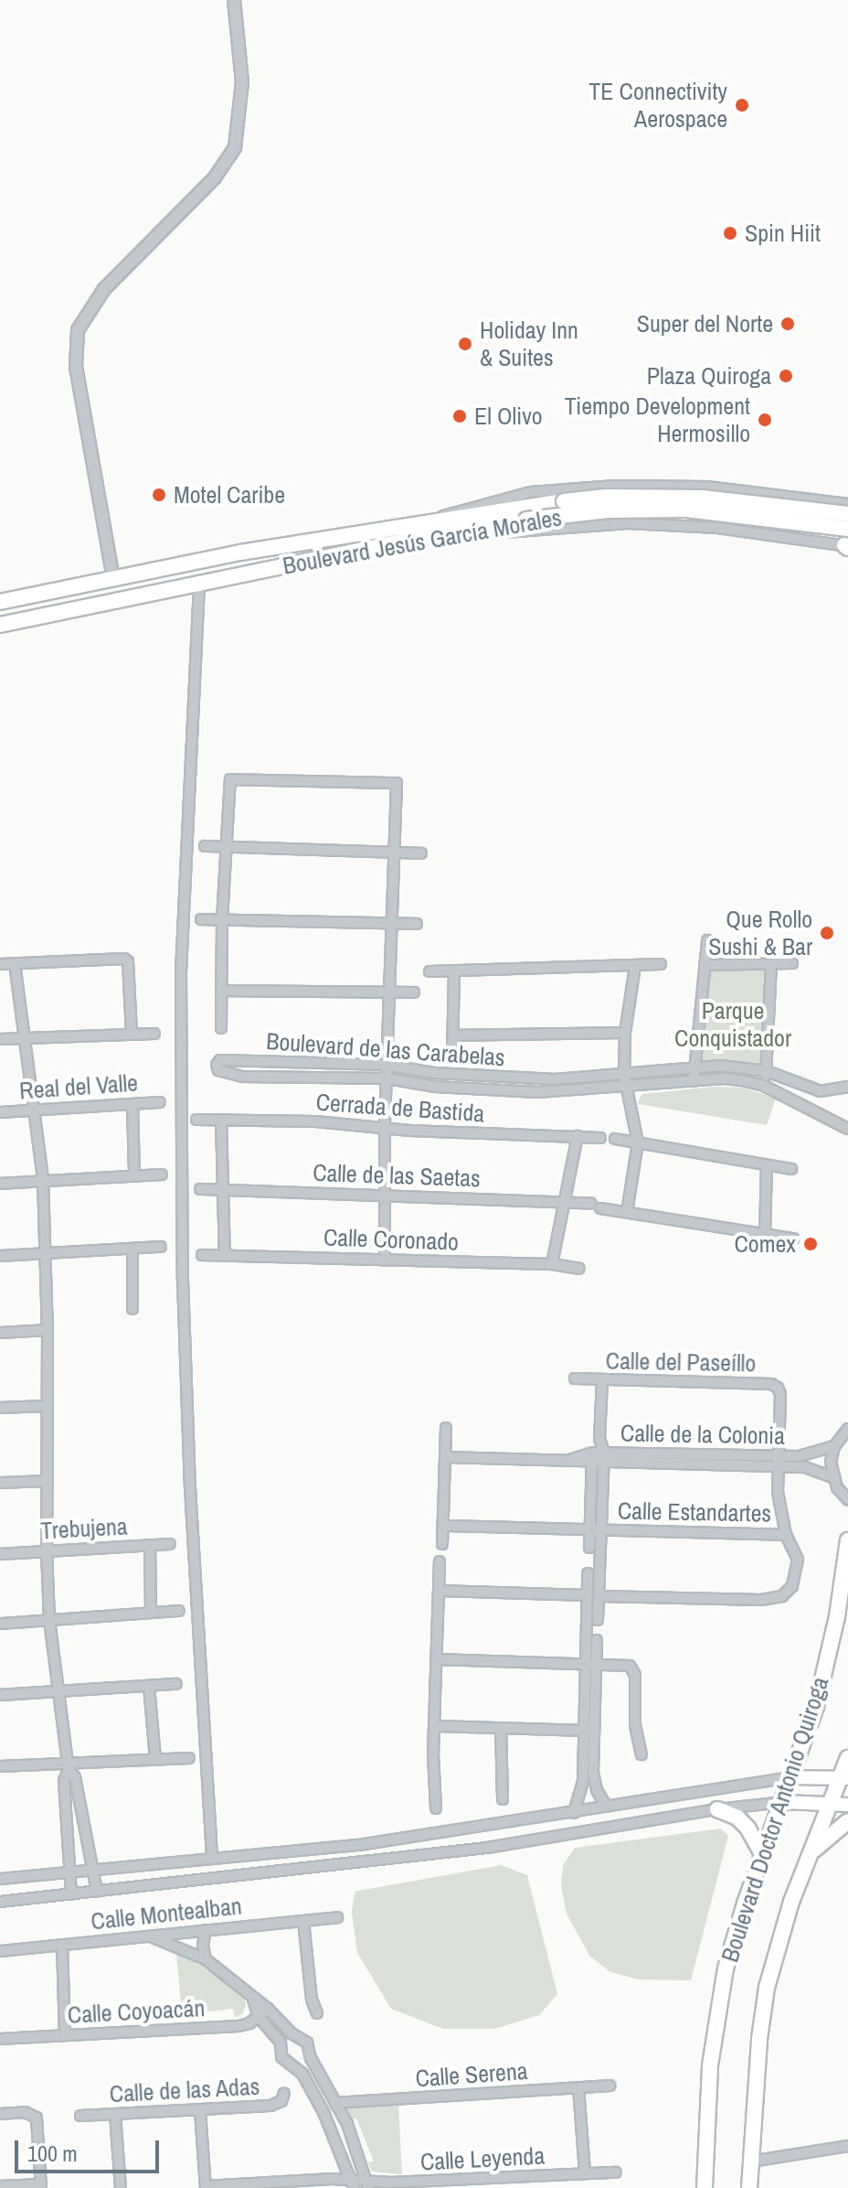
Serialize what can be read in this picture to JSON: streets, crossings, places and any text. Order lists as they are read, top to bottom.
{
  "streets": {
    "main road": ["Boulevard Jesús García Morales", "Boulevard Doctor Antonio Quiroga"],
    "street": [
      "Boulevard de las Carabelas",
      "Real del Valle",
      "Cerrada de Bastida",
      "Calle de las Saetas",
      "Calle Coronado",
      "Calle del Paseíllo",
      "Calle de la Colonia",
      "Calle Estandartes",
      "Trebujena",
      "Calle Montealban",
      "Calle Coyoacán",
      "Calle Serena",
      "Calle de las Adas",
      "Calle Leyenda"
    ]
  },
  "crossings": [
    ["Calle del Paseíllo", "Calle de la Colonia"],
    ["Calle del Paseíllo", "Calle Estandartes"],
    ["Calle de la Colonia", "Calle Estandartes"]
  ],
  "parks": ["Parque Conquistador"],
  "places": [
    "TE Connectivity Aerospace",
    "Spin Hiit",
    "Super del Norte",
    "Holiday Inn & Suites",
    "Plaza Quiroga",
    "El Olivo",
    "Tiempo Development Hermosillo",
    "Motel Caribe",
    "Que Rollo Sushi & Bar",
    "Comex"
  ],
  "scale_bar": "100 m"
}
